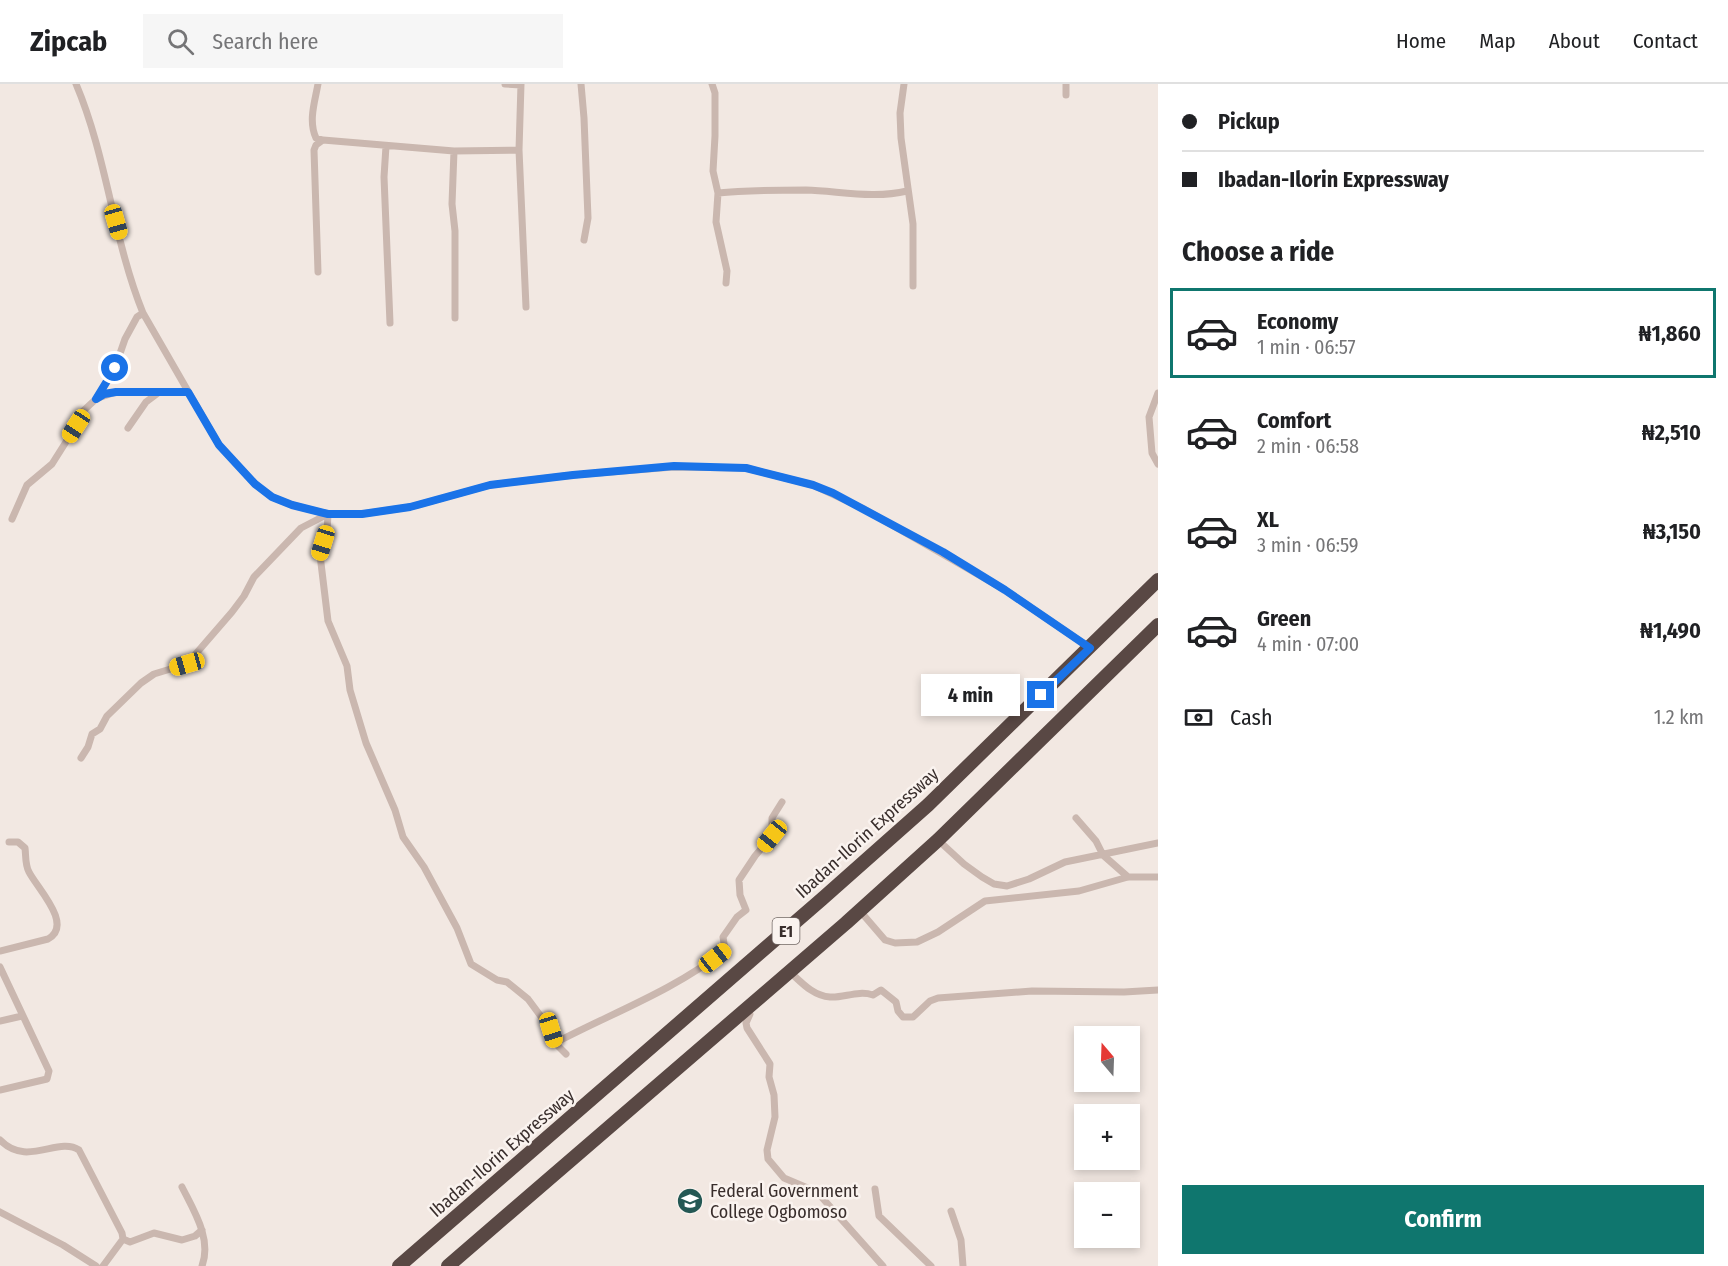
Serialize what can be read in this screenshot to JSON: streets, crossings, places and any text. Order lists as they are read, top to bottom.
{
  "streets": {
    "highway": ["Ibadan-Ilorin Expressway", "E1"]
  },
  "places": {
    "school or university": ["Federal Government College Ogbomoso"]
  },
  "north": "top",
  "page": {
    "header": "Zipcab",
    "search": "Search here",
    "nav": [
      "Home",
      "Map",
      "About",
      "Contact"
    ],
    "banner": ["Pickup", "Ibadan-Ilorin Expressway"],
    "heading": "Choose a ride",
    "list": [
      {
        "name": "Economy",
        "note": "1 min · 06:57",
        "value": "₦1,860"
      },
      {
        "name": "Comfort",
        "note": "2 min · 06:58",
        "value": "₦2,510"
      },
      {
        "name": "XL",
        "note": "3 min · 06:59",
        "value": "₦3,150"
      },
      {
        "name": "Green",
        "note": "4 min · 07:00",
        "value": "₦1,490"
      }
    ],
    "bubble": "4 min",
    "pay": ["Cash", "1.2 km"],
    "map_buttons": ["+", "−"],
    "buttons": "Confirm"
  }
}
